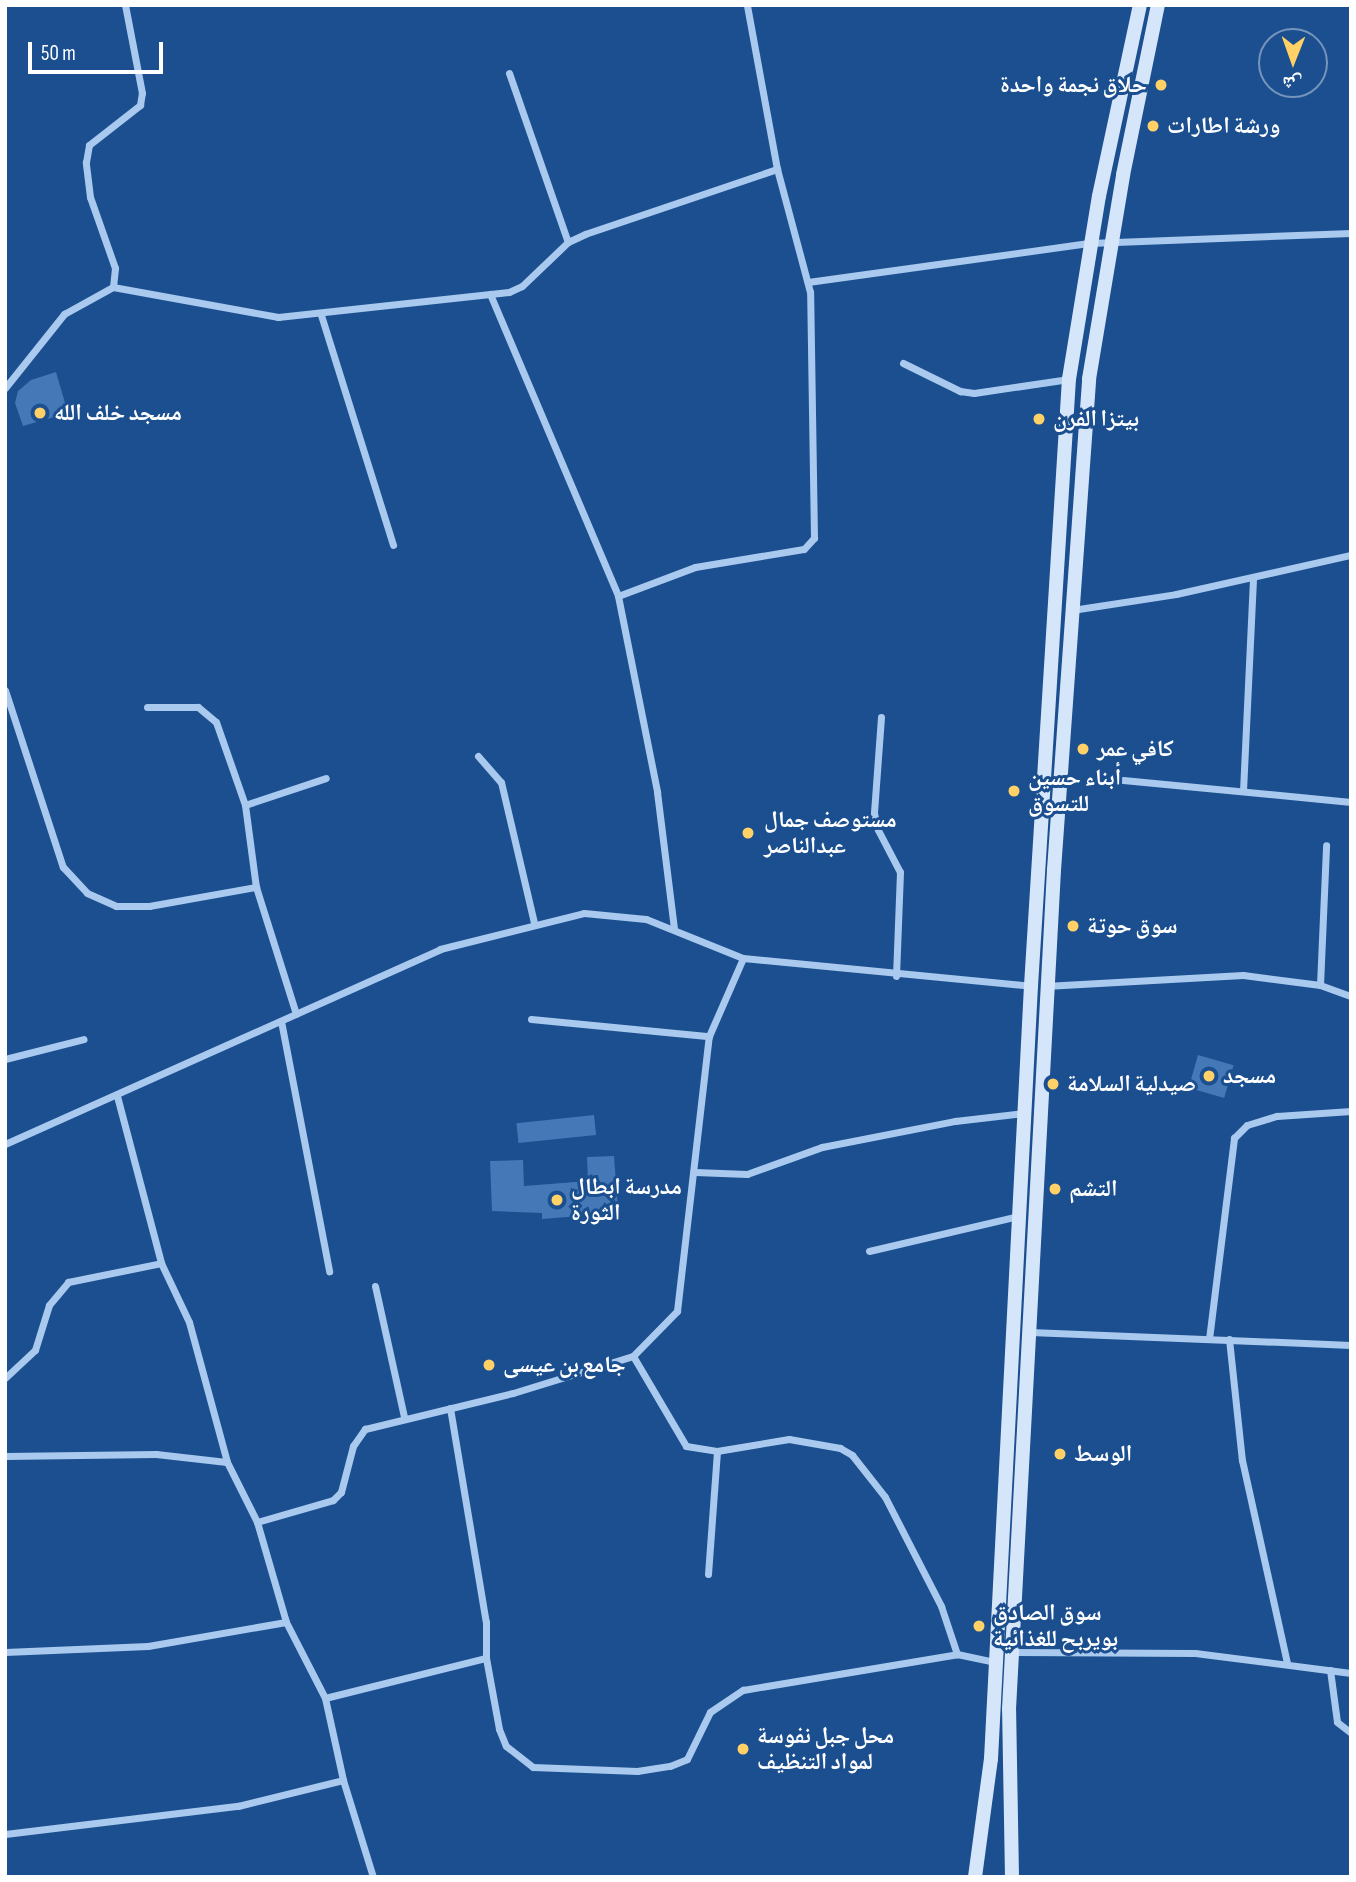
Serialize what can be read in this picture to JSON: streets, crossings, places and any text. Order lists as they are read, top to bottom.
{
  "places": [
    "حلاق نجمة واحدة",
    "ورشة اطارات",
    "مسجد خلف الله",
    "بيتزا الفرن",
    "كافي عمر",
    "أبناء حسين للتسوق",
    "مستوصف جمال عبدالناصر",
    "سوق حوتة",
    "مسجد",
    "صيدلية السلامة",
    "التشم",
    "مدرسة ابطال الثورة",
    "جامع بن عيسى",
    "الوسط",
    "سوق الصادق بويربح للغذائية",
    "محل جبل نفوسة لمواد التنظيف"
  ],
  "scale_bar": "50 m",
  "north": "bottom"
}
